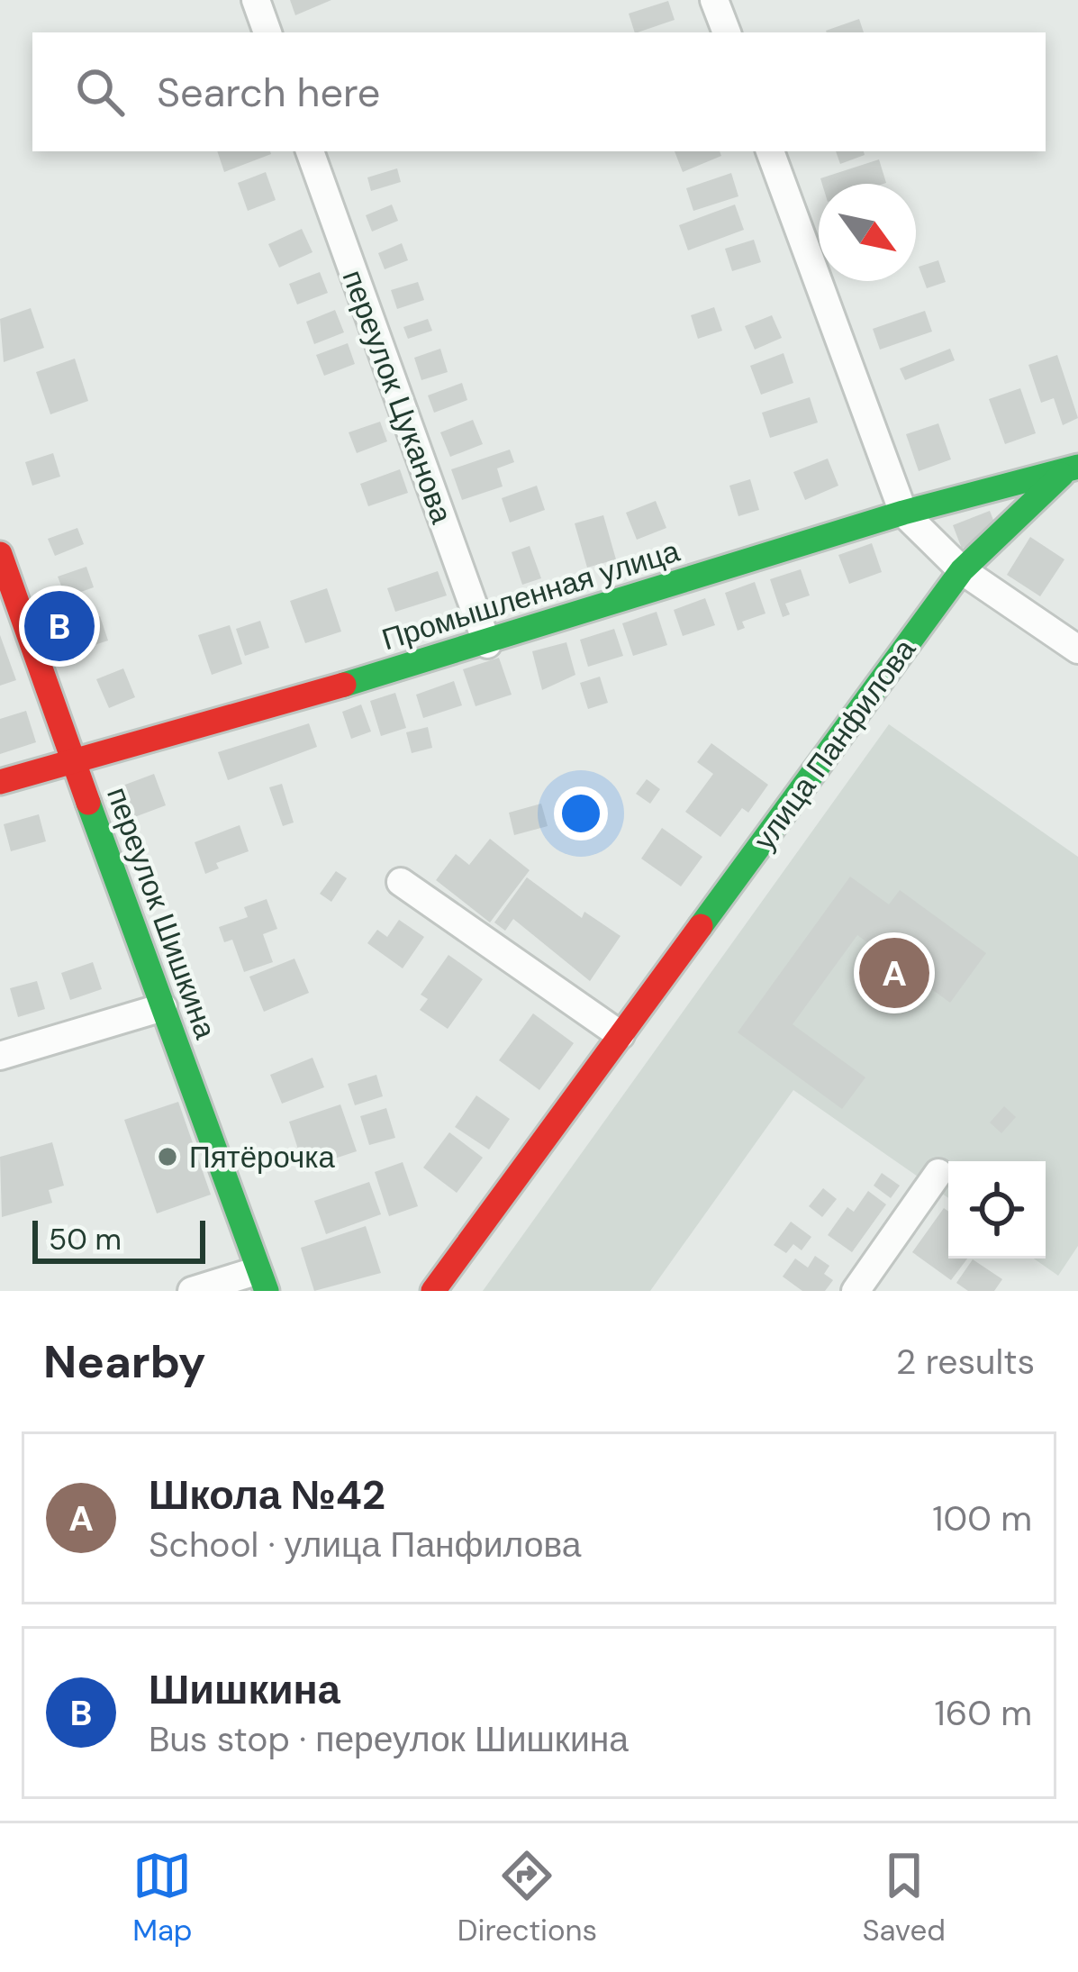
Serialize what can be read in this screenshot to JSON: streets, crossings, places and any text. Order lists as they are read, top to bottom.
{
  "streets": {
    "street": [
      "переулок Цуканова",
      "Промышленная улица",
      "улица Панфилова",
      "переулок Шишкина"
    ]
  },
  "crossings": [
    ["переулок Цуканова", "Промышленная улица"],
    ["Промышленная улица", "улица Панфилова"],
    ["Промышленная улица", "переулок Шишкина"]
  ],
  "places": ["Пятёрочка"],
  "scale_bar": "50 m",
  "north": "bottom right",
  "page": {
    "search": "Search here",
    "pins": ["B", "A"],
    "scale": "50 m",
    "heading": ["Nearby", "2 results"],
    "list": [
      {
        "mark": "A",
        "name": "Школа №42",
        "note": "School · улица Панфилова",
        "value": "100 m"
      },
      {
        "mark": "B",
        "name": "Шишкина",
        "note": "Bus stop · переулок Шишкина",
        "value": "160 m"
      }
    ],
    "nav": ["Map", "Directions", "Saved"]
  }
}
